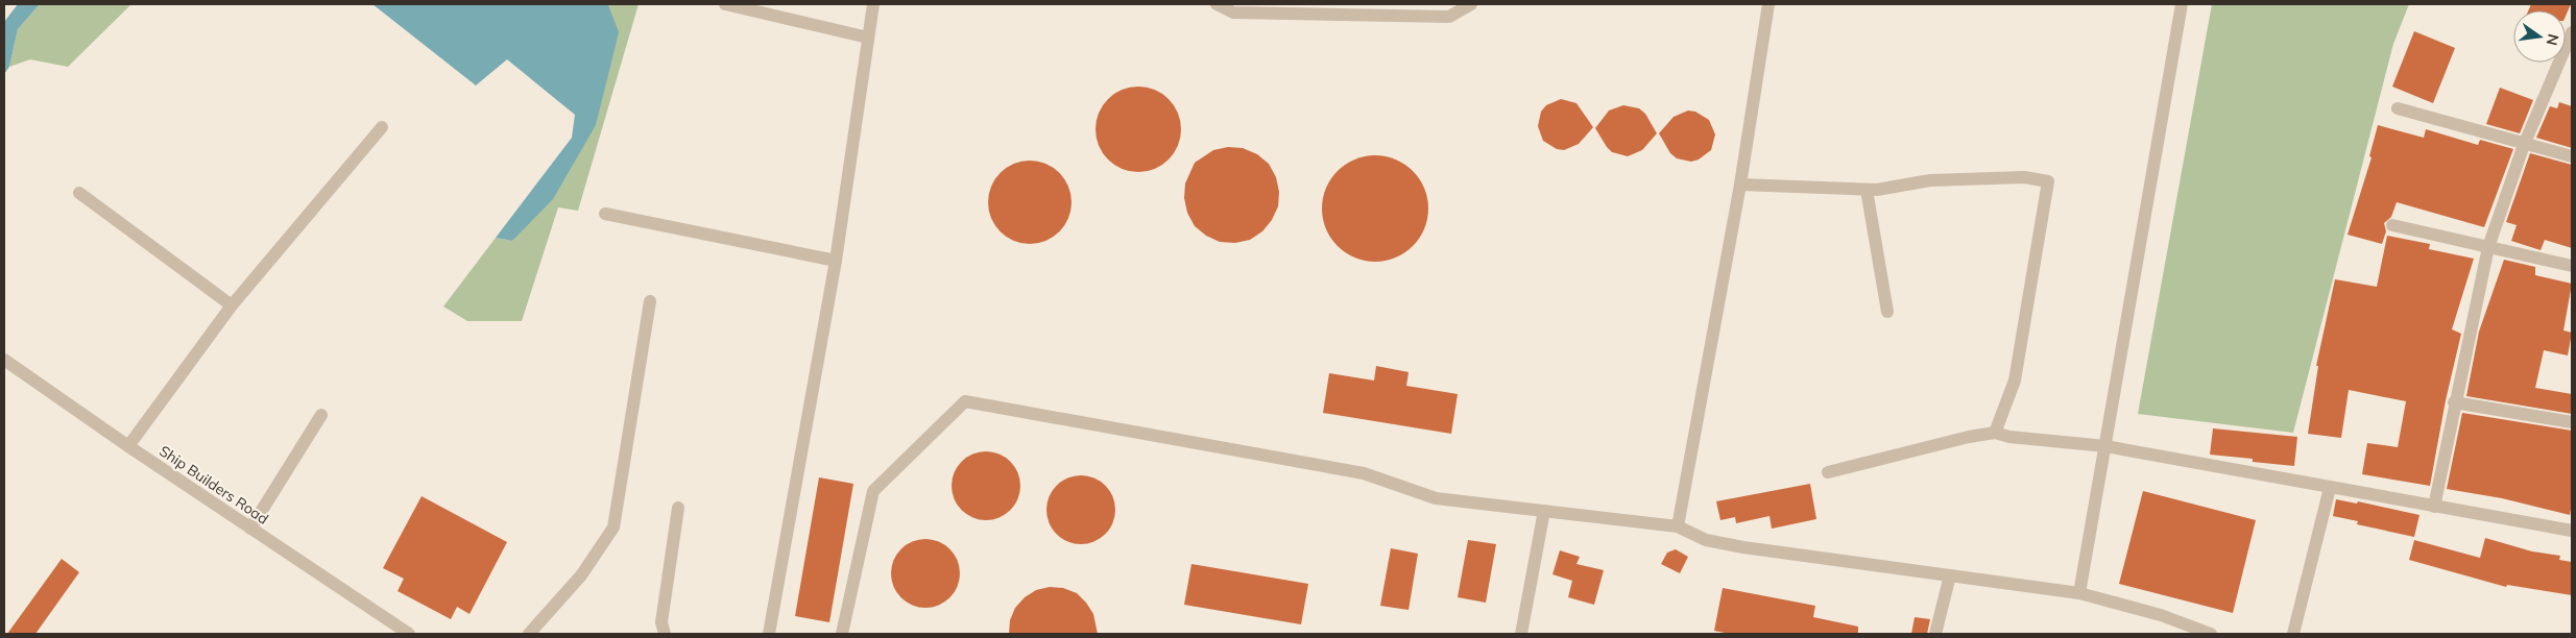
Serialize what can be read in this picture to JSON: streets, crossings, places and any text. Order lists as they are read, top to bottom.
{
  "streets": {
    "street": ["Ship Builders Road"]
  },
  "north": "right"
}
